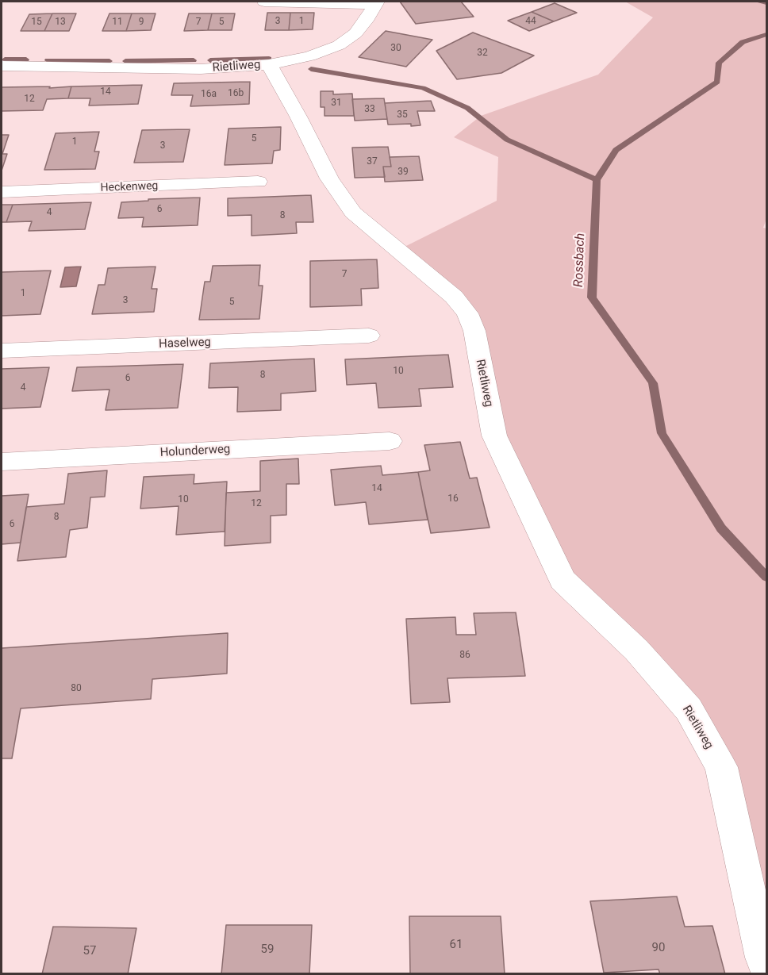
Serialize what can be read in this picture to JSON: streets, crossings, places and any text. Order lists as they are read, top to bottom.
{
  "streets": {
    "street": [
      "Rietliweg",
      "Heckenweg",
      "Haselweg",
      "Holunderweg"
    ]
  },
  "water": ["Rossbach"],
  "house_numbers": [
    "3",
    "1",
    "44",
    "15",
    "13",
    "11",
    "9",
    "7",
    "5",
    "30",
    "32",
    "14",
    "16b",
    "16a",
    "12",
    "31",
    "33",
    "35",
    "5",
    "1",
    "3",
    "37",
    "39",
    "6",
    "4",
    "8",
    "7",
    "1",
    "3",
    "5",
    "10",
    "8",
    "6",
    "4",
    "14",
    "16",
    "10",
    "12",
    "8",
    "6",
    "86",
    "80",
    "61",
    "90",
    "59",
    "57"
  ]
}
